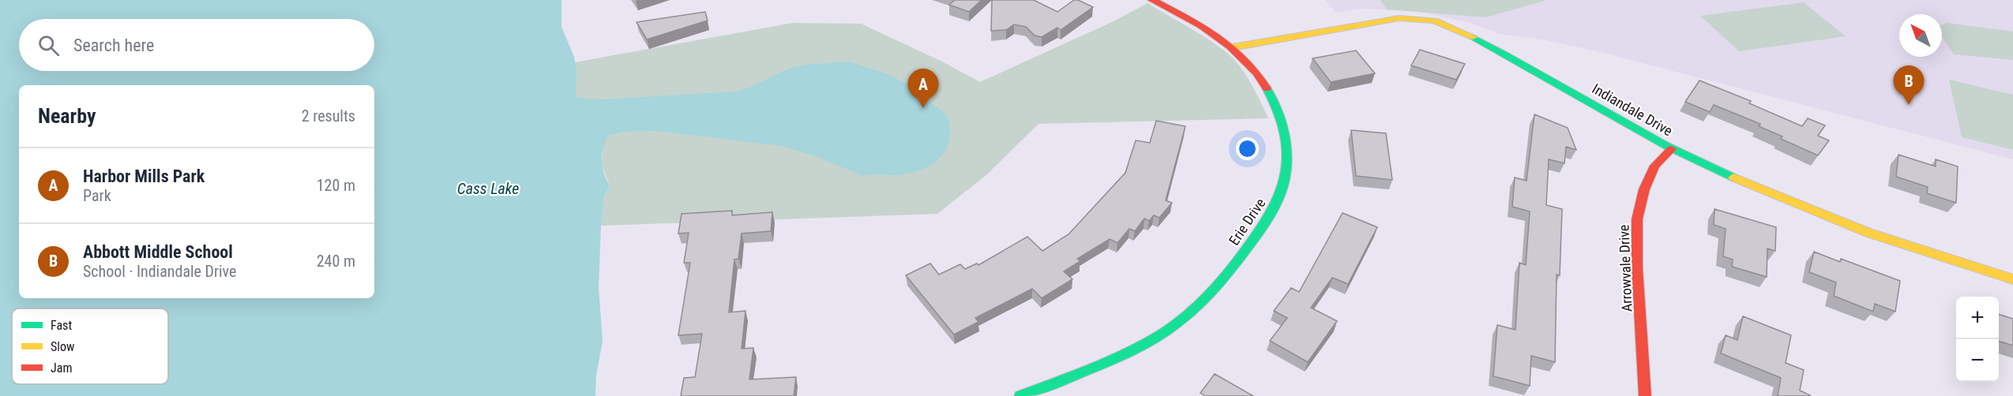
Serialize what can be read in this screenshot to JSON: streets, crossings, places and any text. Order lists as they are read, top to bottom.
{
  "streets": {
    "street": ["Indiandale Drive", "Erie Drive", "Arrowvale Drive"]
  },
  "crossings": [
    ["Indiandale Drive", "Erie Drive"],
    ["Indiandale Drive", "Arrowvale Drive"]
  ],
  "water": ["Cass Lake"],
  "legend": ["Fast", "Slow", "Jam"],
  "north": "top left",
  "page": {
    "search": "Search here",
    "pins": ["B", "A"],
    "heading": ["Nearby", "2 results"],
    "list": [
      {
        "mark": "A",
        "name": "Harbor Mills Park",
        "note": "Park",
        "value": "120 m"
      },
      {
        "mark": "B",
        "name": "Abbott Middle School",
        "note": "School · Indiandale Drive",
        "value": "240 m"
      }
    ],
    "map_buttons": ["+", "−"]
  }
}
